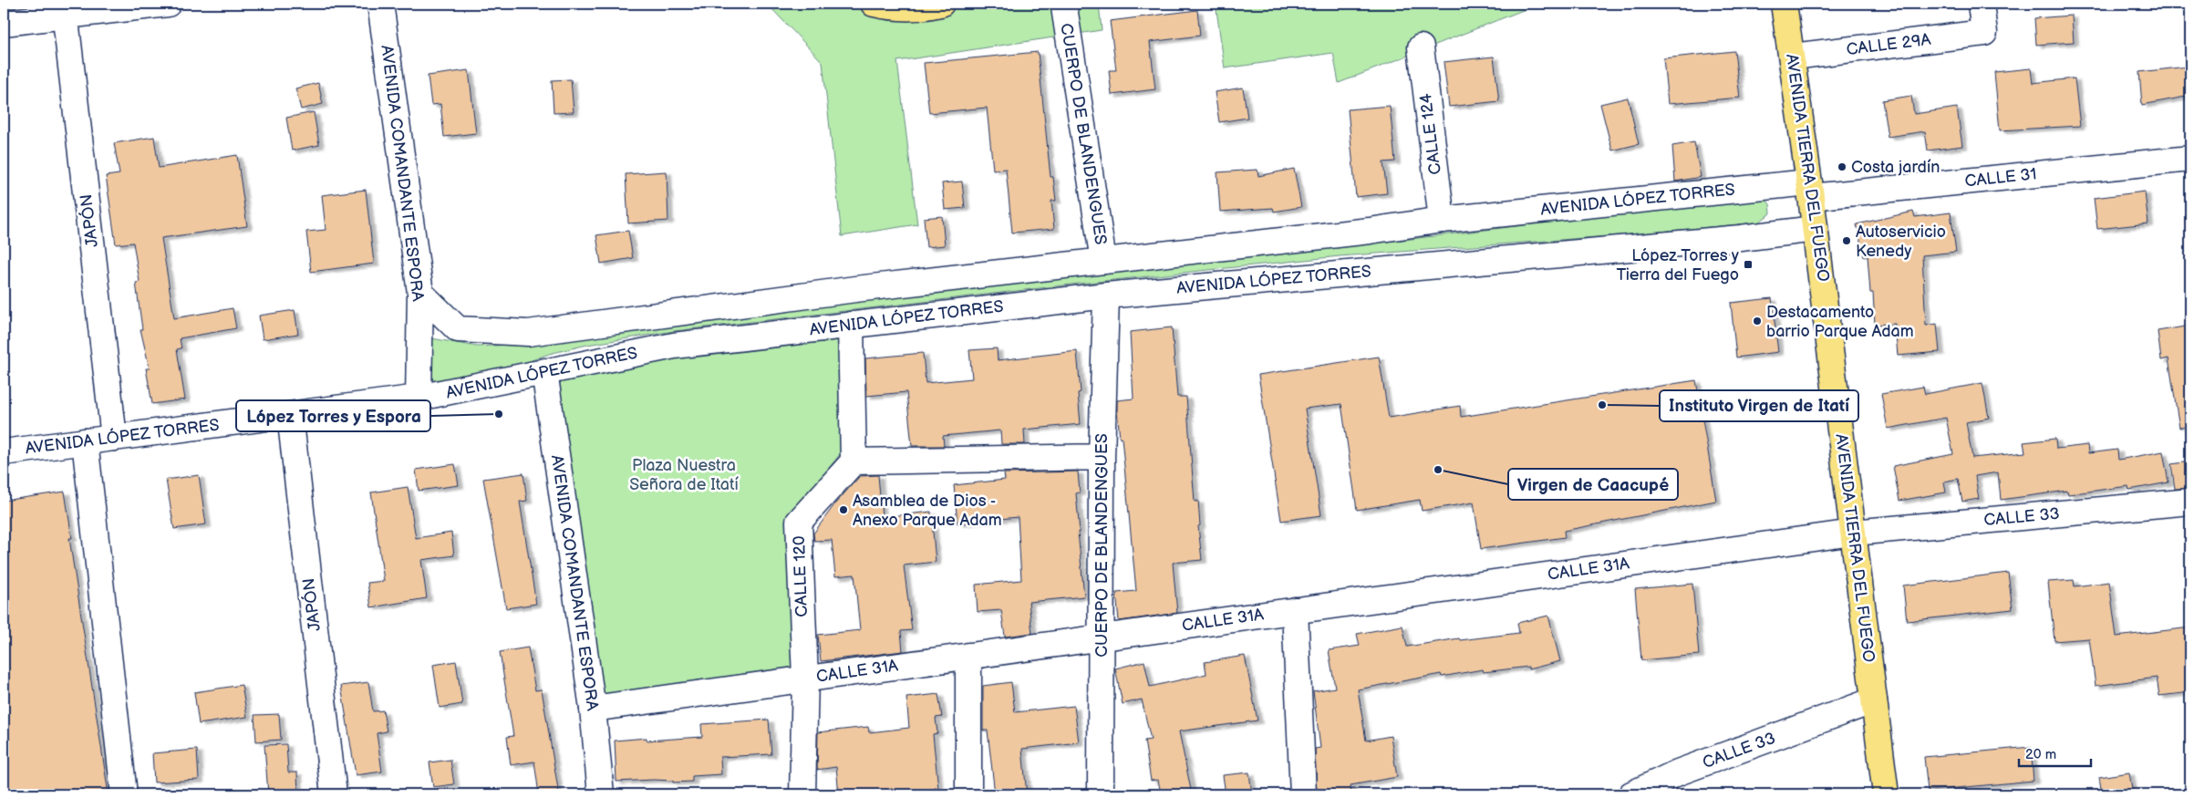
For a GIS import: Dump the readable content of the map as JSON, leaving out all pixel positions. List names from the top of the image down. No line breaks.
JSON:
{"streets":{"highway":["AVENIDA TIERRA DEL FUEGO"],"street":["CALLE 29A","CUERPO DE BLANDENGUES","CALLE 124","AVENIDA COMANDANTE ESPORA","CALLE 31","AVENIDA LÓPEZ TORRES","JAPÓN","CALLE 33","CALLE 31A","CALLE 120"]},"crossings":[["CALLE 29A","AVENIDA TIERRA DEL FUEGO"],["CUERPO DE BLANDENGUES","AVENIDA LÓPEZ TORRES"],["CUERPO DE BLANDENGUES","CALLE 31A"],["CALLE 124","AVENIDA LÓPEZ TORRES"],["AVENIDA TIERRA DEL FUEGO","CALLE 31"],["AVENIDA TIERRA DEL FUEGO","AVENIDA LÓPEZ TORRES"],["AVENIDA TIERRA DEL FUEGO","CALLE 33"],["AVENIDA TIERRA DEL FUEGO","CALLE 31A"],["AVENIDA COMANDANTE ESPORA","AVENIDA LÓPEZ TORRES"],["AVENIDA COMANDANTE ESPORA","CALLE 31A"],["CALLE 31","AVENIDA LÓPEZ TORRES"],["AVENIDA LÓPEZ TORRES","JAPÓN"],["CALLE 33","CALLE 31A"],["CALLE 31A","CALLE 120"]],"parks":["Plaza Nuestra Señora de Itatí"],"places":{"other":["Costa jardín","Autoservicio Kenedy","Destacamento barrio Parque Adam","Instituto Virgen de Itatí","López Torres y Espora","Virgen de Caacupé","Asamblea de Dios - Anexo Parque Adam"],"transit":["López Torres y Tierra del Fuego"]},"scale_bar":"20 m"}
